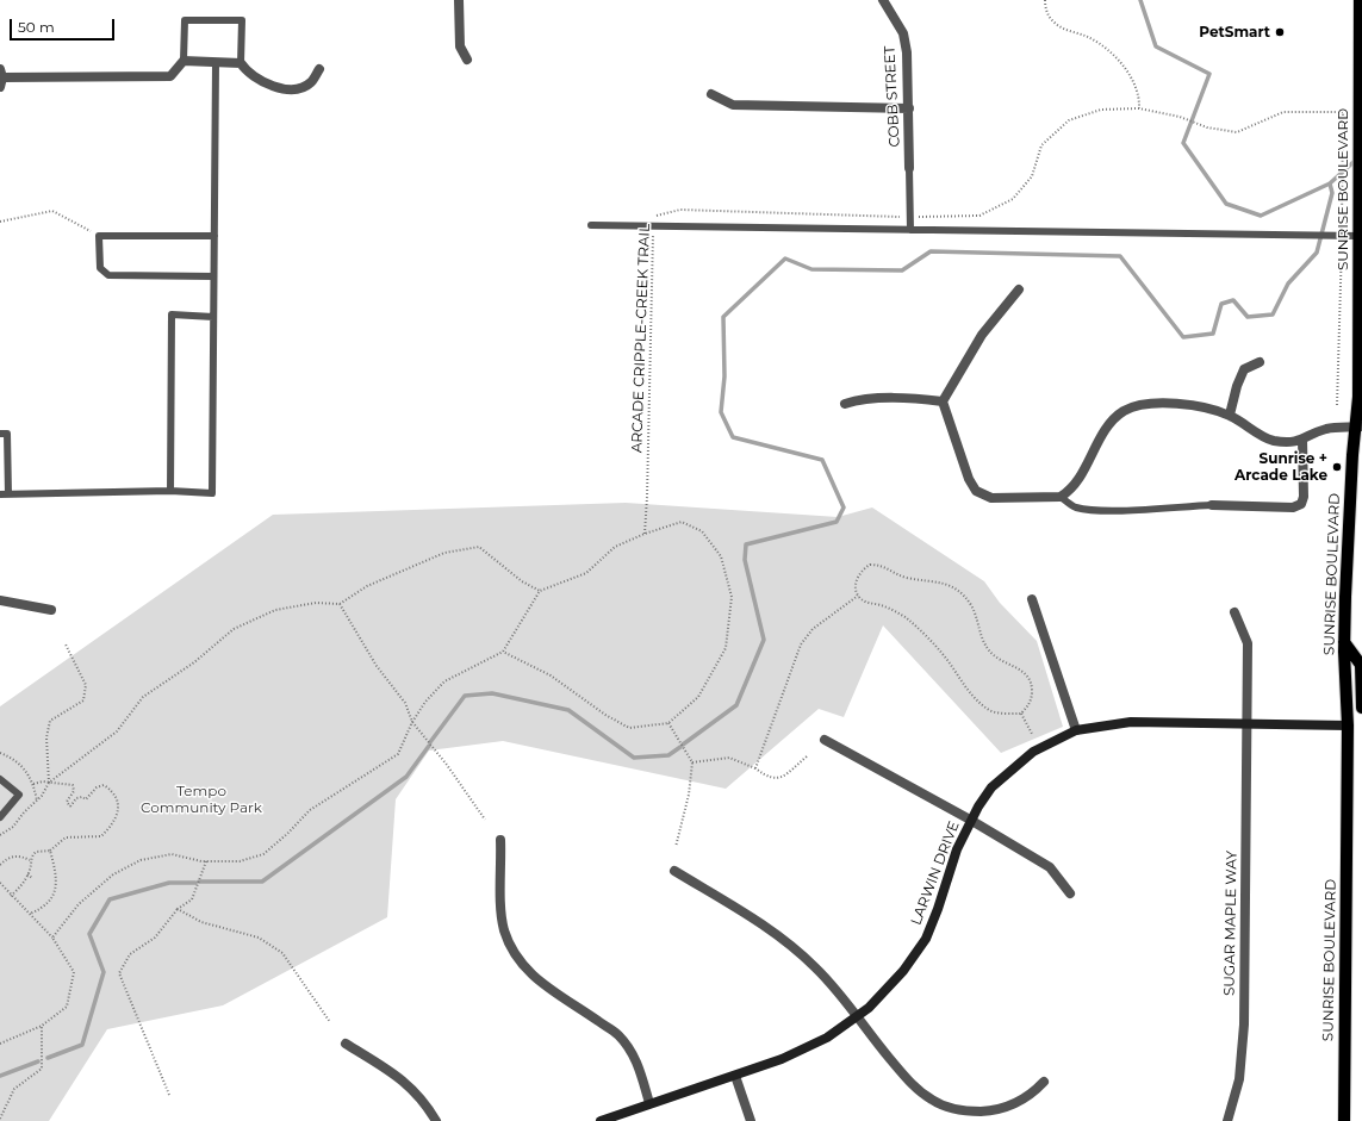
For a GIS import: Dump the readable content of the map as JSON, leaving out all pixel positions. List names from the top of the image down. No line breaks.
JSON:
{"streets":{"main road":["SUNRISE BOULEVARD"],"street":["COBB STREET","LARWIN DRIVE","SUGAR MAPLE WAY"],"path":["ARCADE CRIPPLE-CREEK TRAIL"]},"crossings":[["SUNRISE BOULEVARD","LARWIN DRIVE"],["LARWIN DRIVE","SUGAR MAPLE WAY"]],"parks":["Tempo Community Park"],"places":["PetSmart","Sunrise + Arcade Lake"],"scale_bar":"50 m"}
